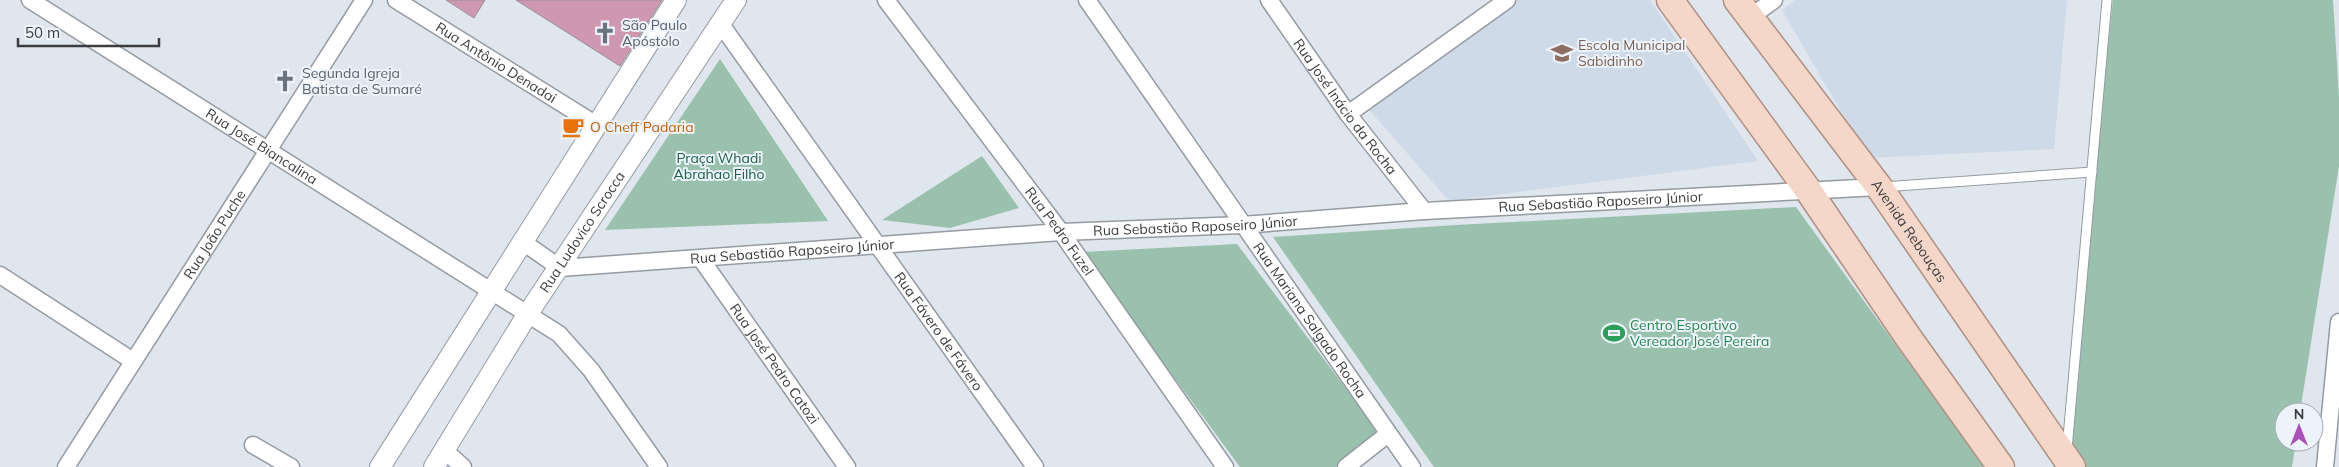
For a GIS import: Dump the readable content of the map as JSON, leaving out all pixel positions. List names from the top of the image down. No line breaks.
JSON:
{"streets":{"main road":["Avenida Rebouças"],"street":["Rua Antônio Denadai","Rua José Inácio da Rocha","Rua José Biancalina","Rua Sebastião Raposeiro Júnior","Rua Pedro Fuzel","Rua Ludovico Scrocca","Rua João Puche","Rua Mariana Salgado Rocha","Rua Fávero de Fávero","Rua José Pedro Catozi"]},"crossings":[["Rua José Inácio da Rocha","Rua Sebastião Raposeiro Júnior"],["Rua José Biancalina","Rua Ludovico Scrocca"],["Rua José Biancalina","Rua João Puche"],["Rua Sebastião Raposeiro Júnior","Rua Pedro Fuzel"],["Rua Sebastião Raposeiro Júnior","Avenida Rebouças"],["Rua Sebastião Raposeiro Júnior","Rua Ludovico Scrocca"],["Rua Sebastião Raposeiro Júnior","Rua Mariana Salgado Rocha"],["Rua Sebastião Raposeiro Júnior","Rua Fávero de Fávero"],["Rua Sebastião Raposeiro Júnior","Rua José Pedro Catozi"],["Rua Ludovico Scrocca","Rua Fávero de Fávero"]],"parks":["Praça Whadi Abrahao Filho"],"places":{"church":["São Paulo Apóstolo","Segunda Igreja Batista de Sumaré"],"school or university":["Escola Municipal Sabidinho"],"cafe":["O Cheff Padaria"],"sports":["Centro Esportivo Vereador José Pereira"]},"scale_bar":"50 m","north":"top"}
